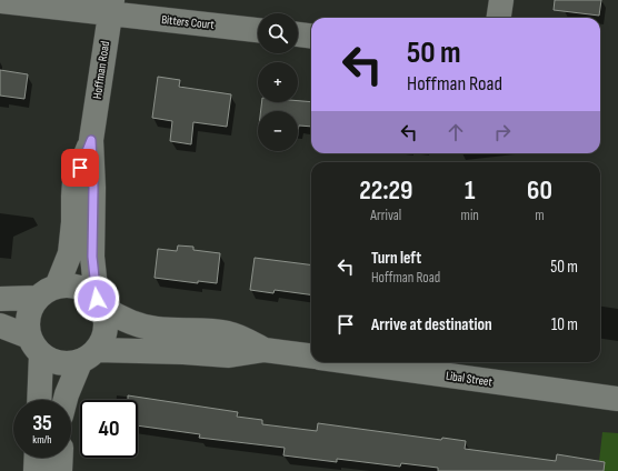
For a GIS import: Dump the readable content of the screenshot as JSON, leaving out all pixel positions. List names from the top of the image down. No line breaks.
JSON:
{"streets":{"street":["Bitters Court","Hoffman Road","Libal Street"]},"crossings":[["Bitters Court","Hoffman Road"]],"page":{"map_buttons":["+","−"],"turn":["50 m","Hoffman Road"],"eta":["22:29","Arrival","1","min","60","m"],"list":[{"name":"Turn left","note":"Hoffman Road","value":"50 m"},{"name":"Arrive at destination","value":"10 m"}],"speed":"35 km/h","limit":"40"}}
